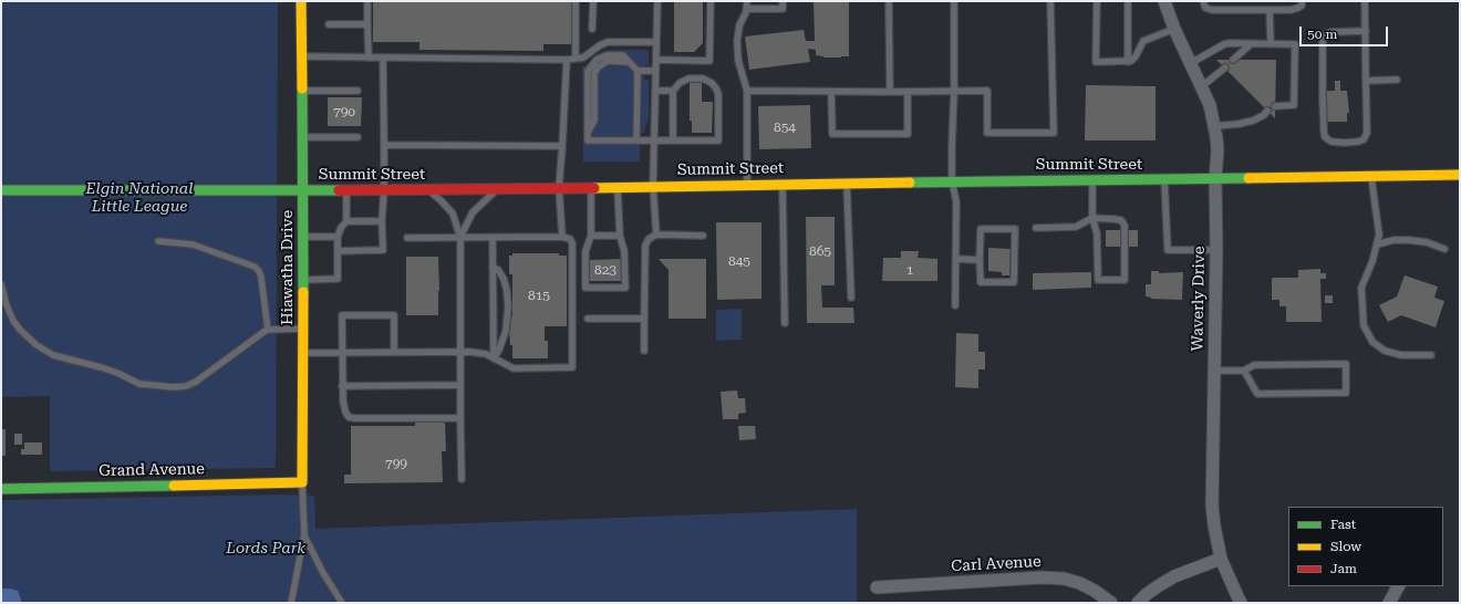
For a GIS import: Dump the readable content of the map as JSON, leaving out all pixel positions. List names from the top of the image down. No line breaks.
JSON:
{"streets":{"main road":["Summit Street","Hiawatha Drive","Grand Avenue"],"street":["Waverly Drive","Carl Avenue"]},"crossings":[["Summit Street","Hiawatha Drive"],["Summit Street","Waverly Drive"],["Hiawatha Drive","Grand Avenue"]],"parks":["Elgin National Little League","Lords Park"],"house_numbers":["790","854","865","845","823","1","815","799"],"legend":["Fast","Slow","Jam"],"scale_bar":"50 m"}
